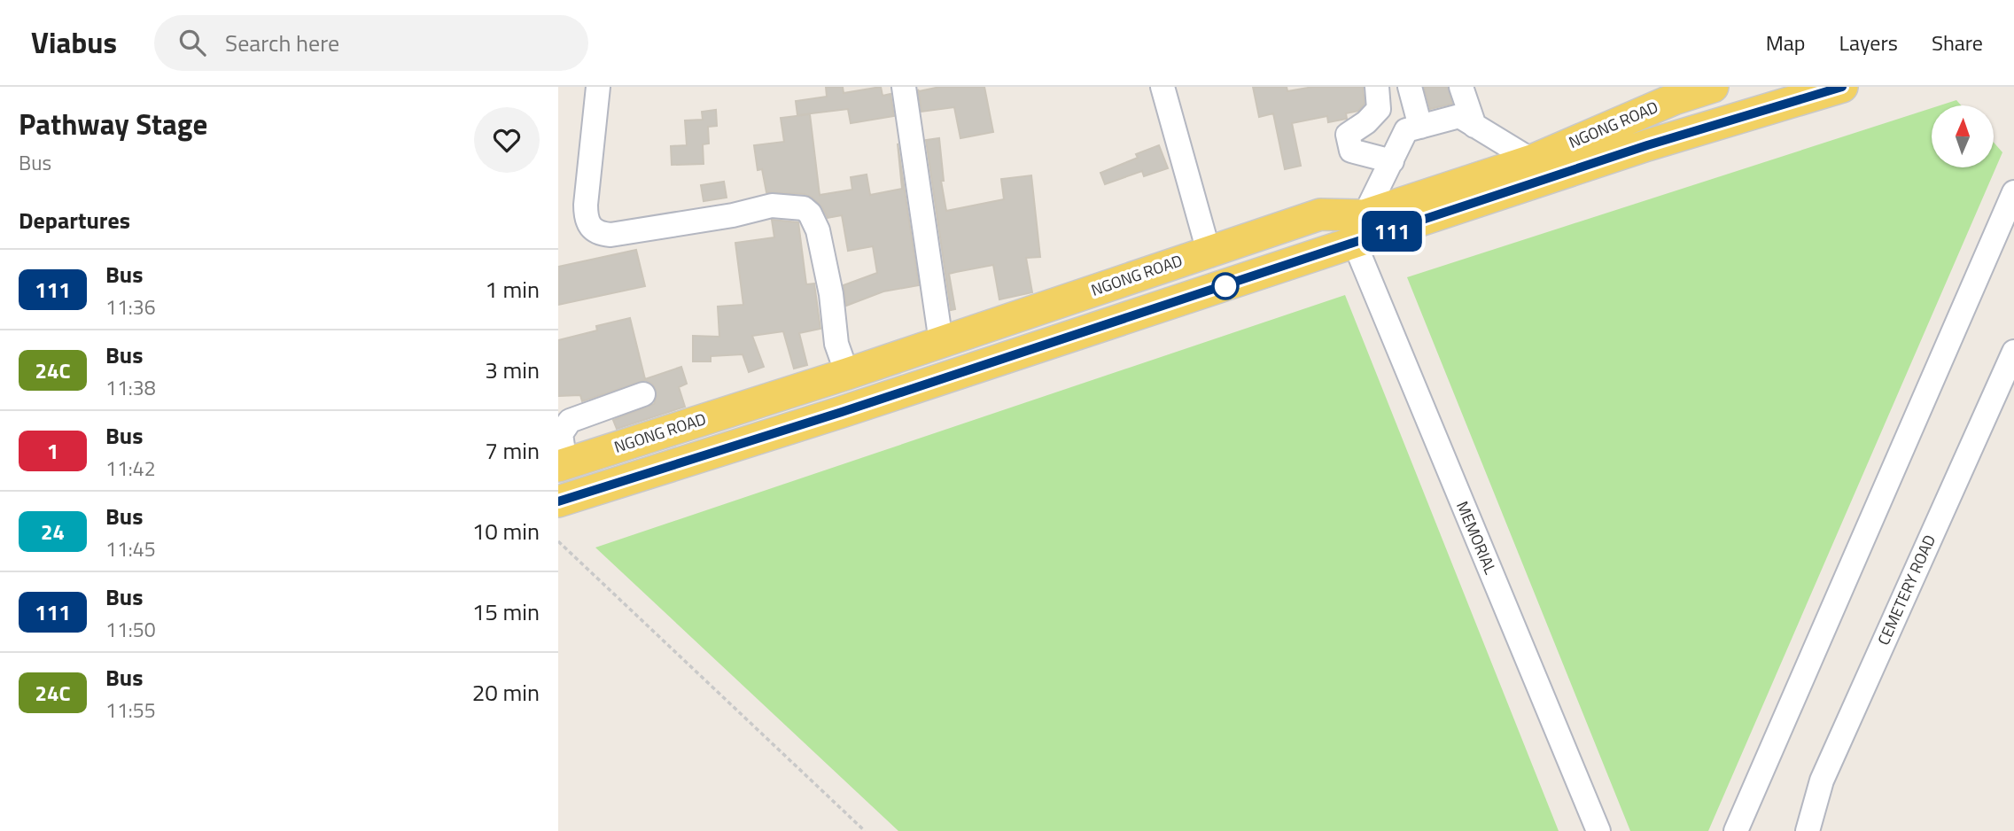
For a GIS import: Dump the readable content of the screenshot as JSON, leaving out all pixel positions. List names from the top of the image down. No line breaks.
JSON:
{"streets":{"main road":["NGONG ROAD"],"street":["MEMORIAL","CEMETERY ROAD"]},"crossings":[["NGONG ROAD","MEMORIAL"]],"lines":["bus line 111"],"north":"top","page":{"header":"Viabus","search":"Search here","nav":["Map","Layers","Share"],"heading":[["Pathway Stage","Bus"],"Departures"],"on_map":"111","list":[{"mark":"111","name":"Bus","note":"11:36","value":"1 min"},{"mark":"24C","name":"Bus","note":"11:38","value":"3 min"},{"mark":"1","name":"Bus","note":"11:42","value":"7 min"},{"mark":"24","name":"Bus","note":"11:45","value":"10 min"},{"mark":"111","name":"Bus","note":"11:50","value":"15 min"},{"mark":"24C","name":"Bus","note":"11:55","value":"20 min"}]}}
